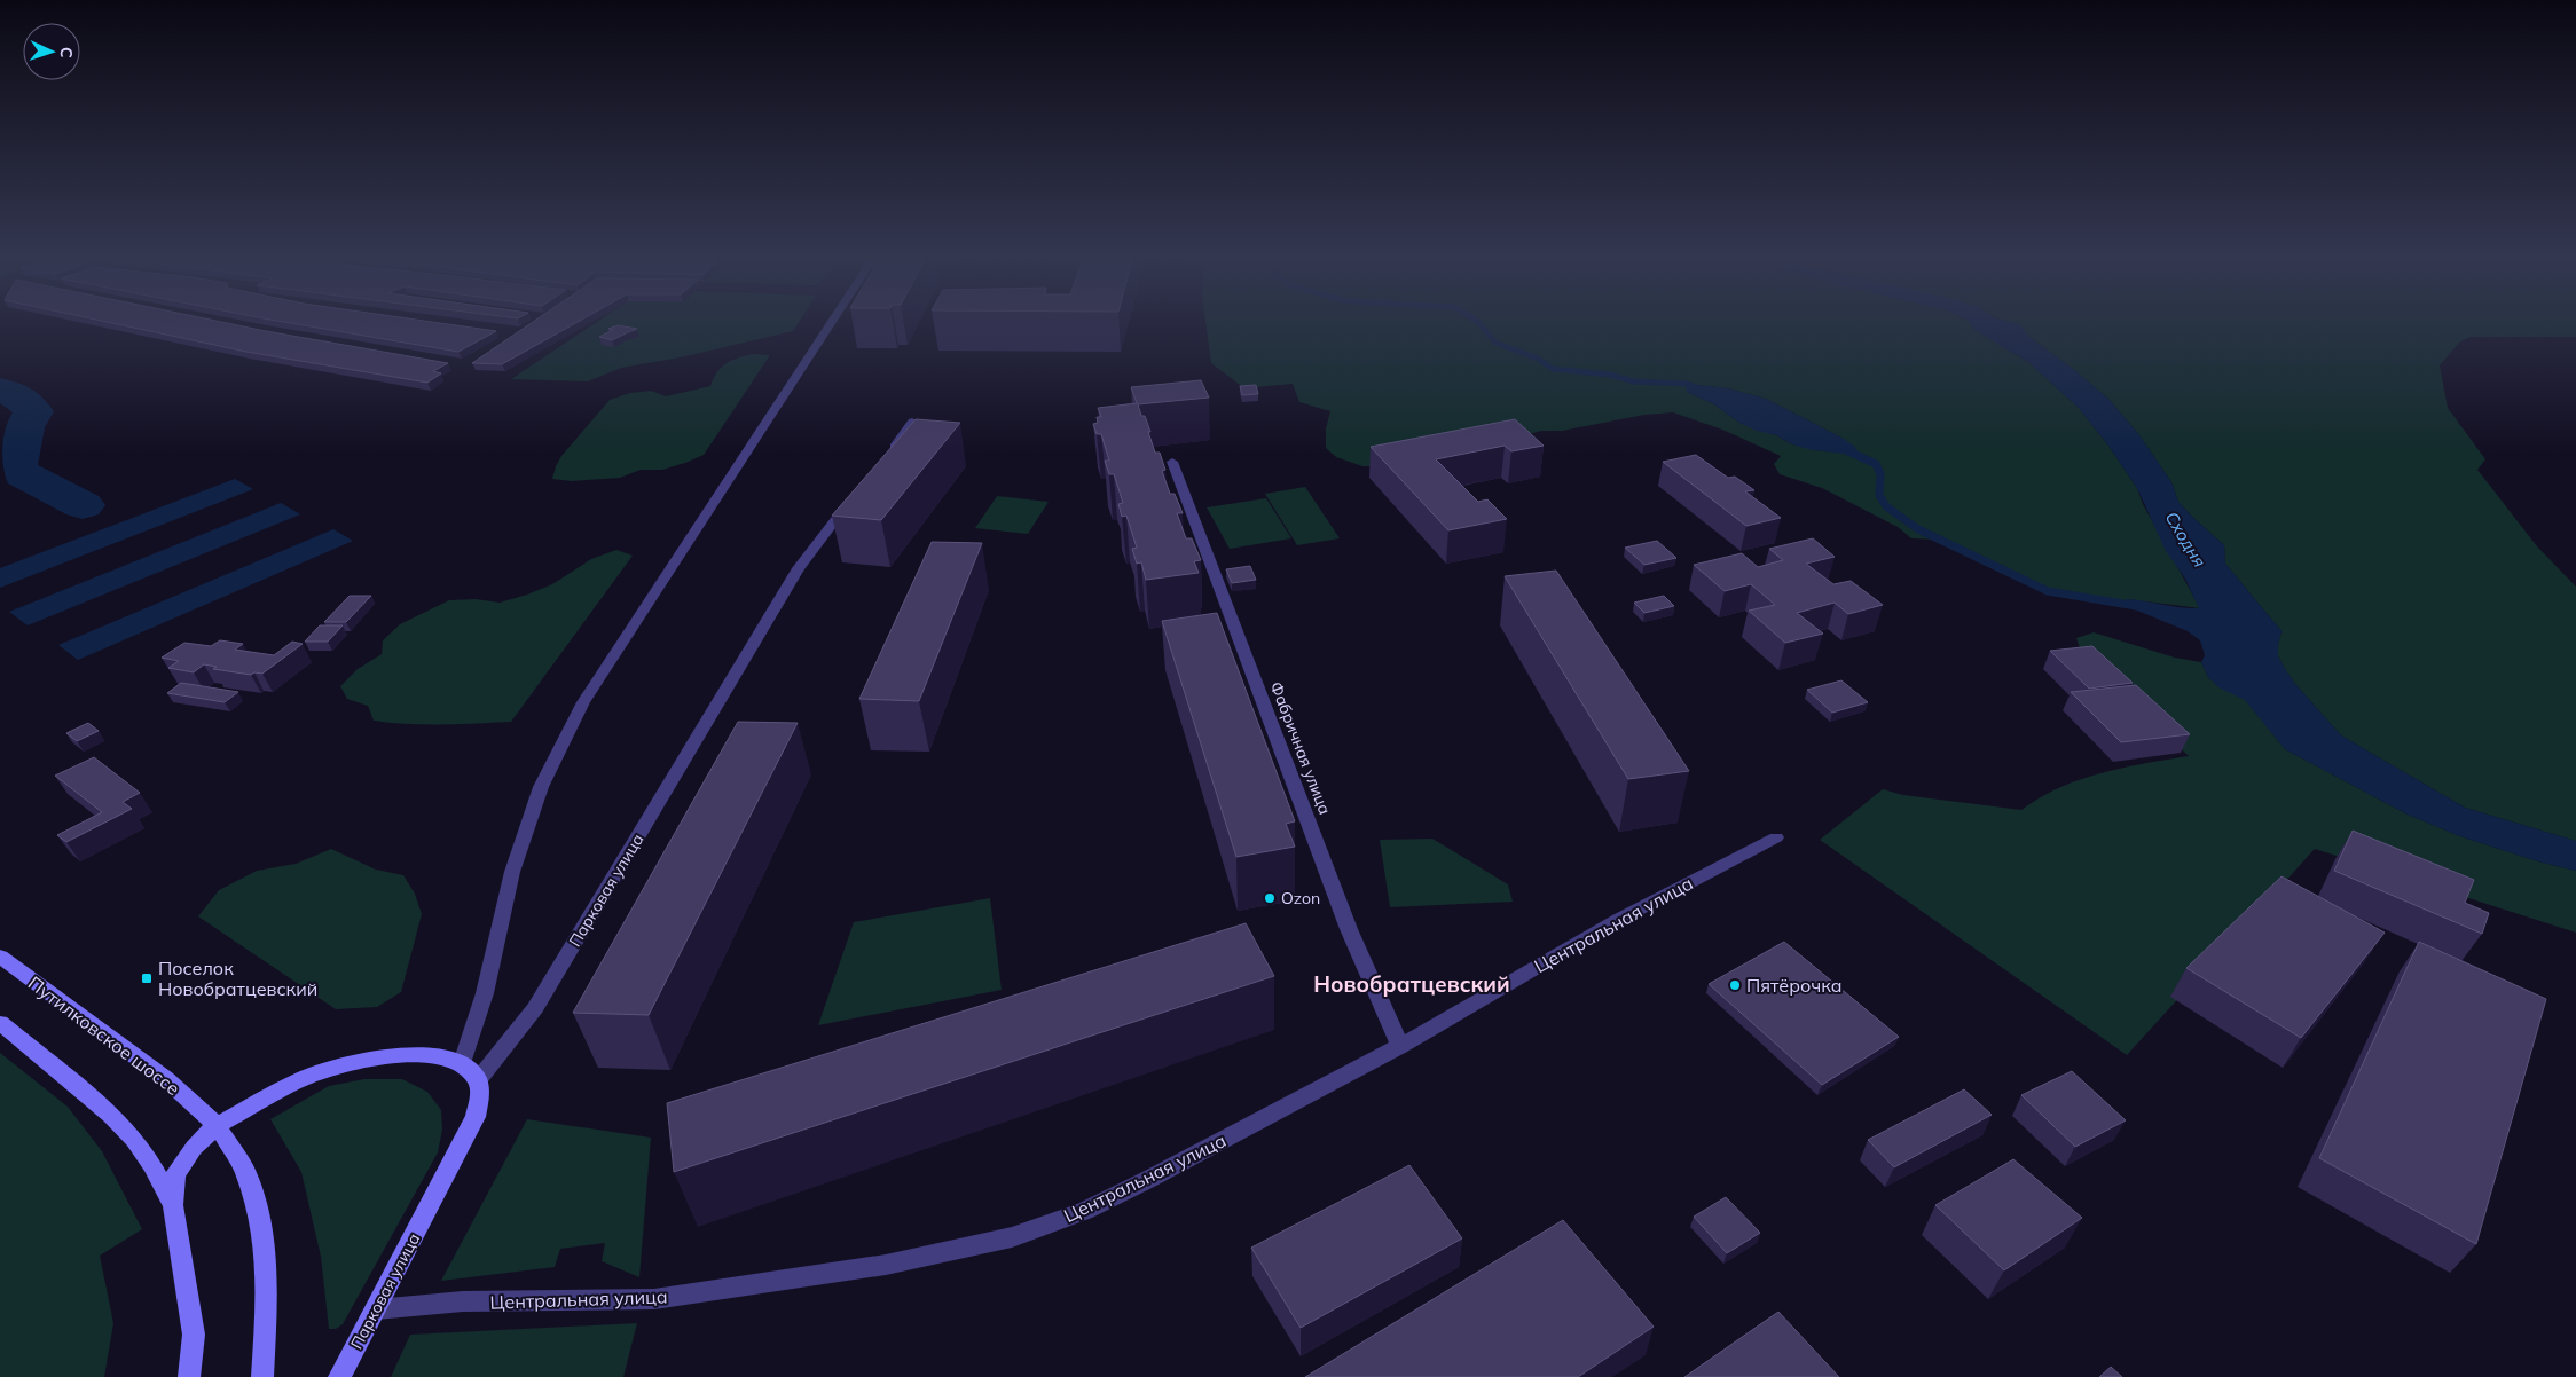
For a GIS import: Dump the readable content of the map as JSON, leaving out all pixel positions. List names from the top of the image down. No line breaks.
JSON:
{"streets":{"main road":["Парковая улица","Путилковское шоссе"],"street":["Фабричная улица","Центральная улица"]},"crossings":[["Фабричная улица","Центральная улица"],["Парковая улица","Центральная улица"]],"districts":["Новобратцевский"],"water":["Сходня"],"places":{"other":["Ozon","Пятёрочка"],"transit":["Поселок Новобратцевский"]},"north":"right"}
